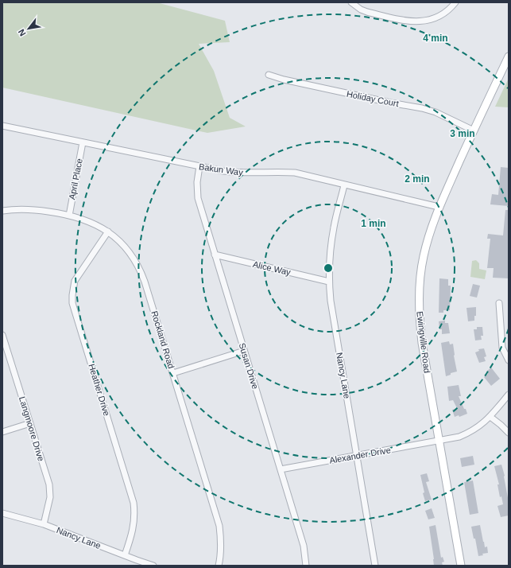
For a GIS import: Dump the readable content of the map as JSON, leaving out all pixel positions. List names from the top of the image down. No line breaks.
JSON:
{"streets":{"main road":["Ewingville Road"],"street":["Holiday Court","Bakun Way","April Place","Alice Way","Rockland Road","Susan Drive","Nancy Lane","Heather Drive","Langmoore Drive","Alexander Drive"]},"crossings":[["Holiday Court","Ewingville Road"],["Bakun Way","April Place"],["Bakun Way","Ewingville Road"],["Bakun Way","Susan Drive"],["Bakun Way","Nancy Lane"],["April Place","Rockland Road"],["Alice Way","Susan Drive"],["Alice Way","Nancy Lane"],["Rockland Road","Heather Drive"],["Ewingville Road","Alexander Drive"],["Susan Drive","Alexander Drive"],["Nancy Lane","Heather Drive"],["Nancy Lane","Langmoore Drive"],["Nancy Lane","Alexander Drive"]],"north":"bottom left","rings":["4 min","3 min","2 min","1 min"]}
